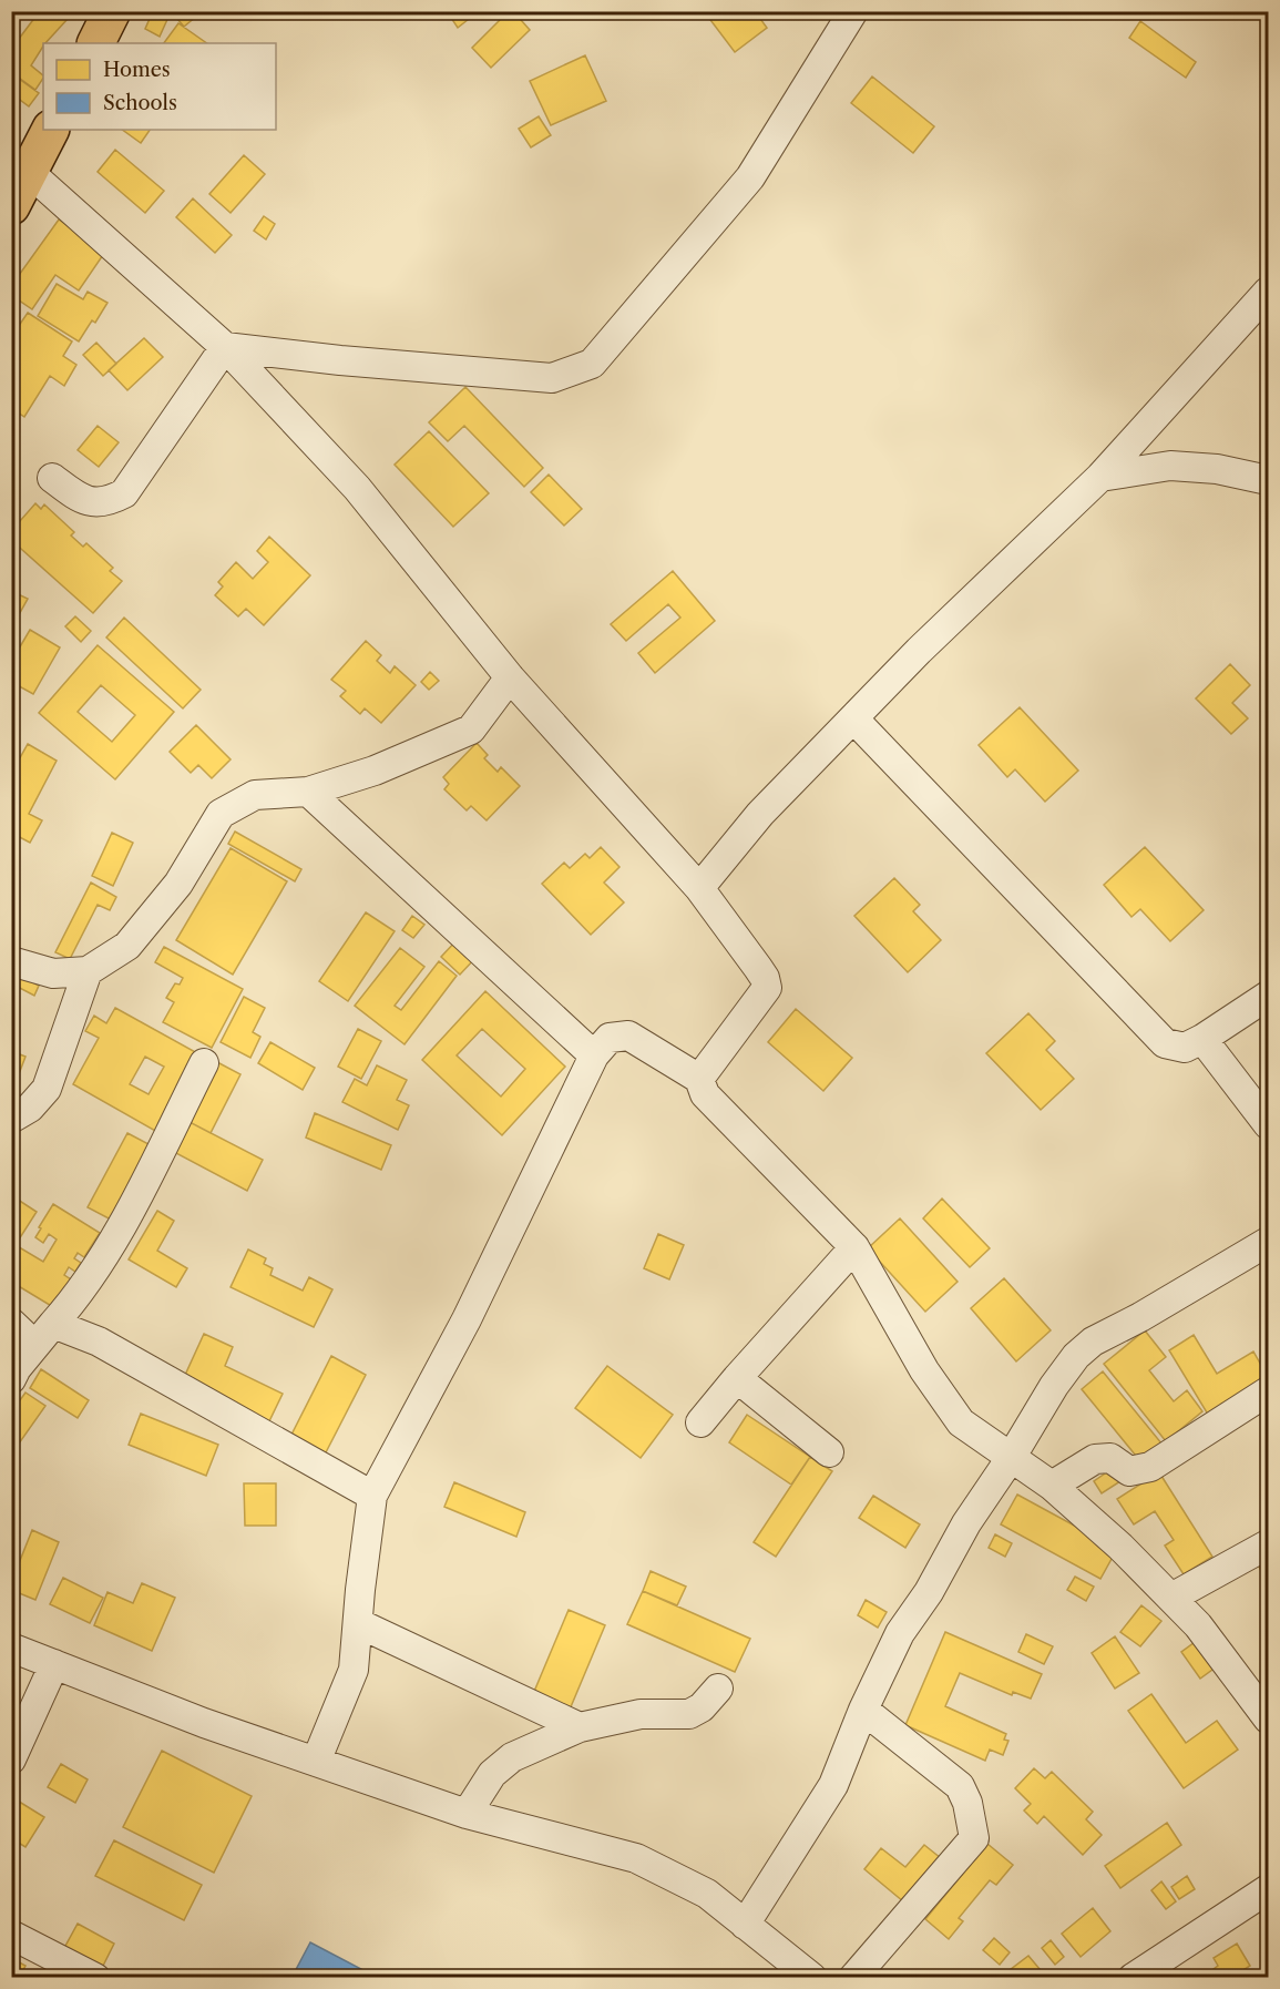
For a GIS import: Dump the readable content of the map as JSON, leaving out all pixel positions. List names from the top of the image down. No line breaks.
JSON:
{"legend":["Homes","Schools"]}
